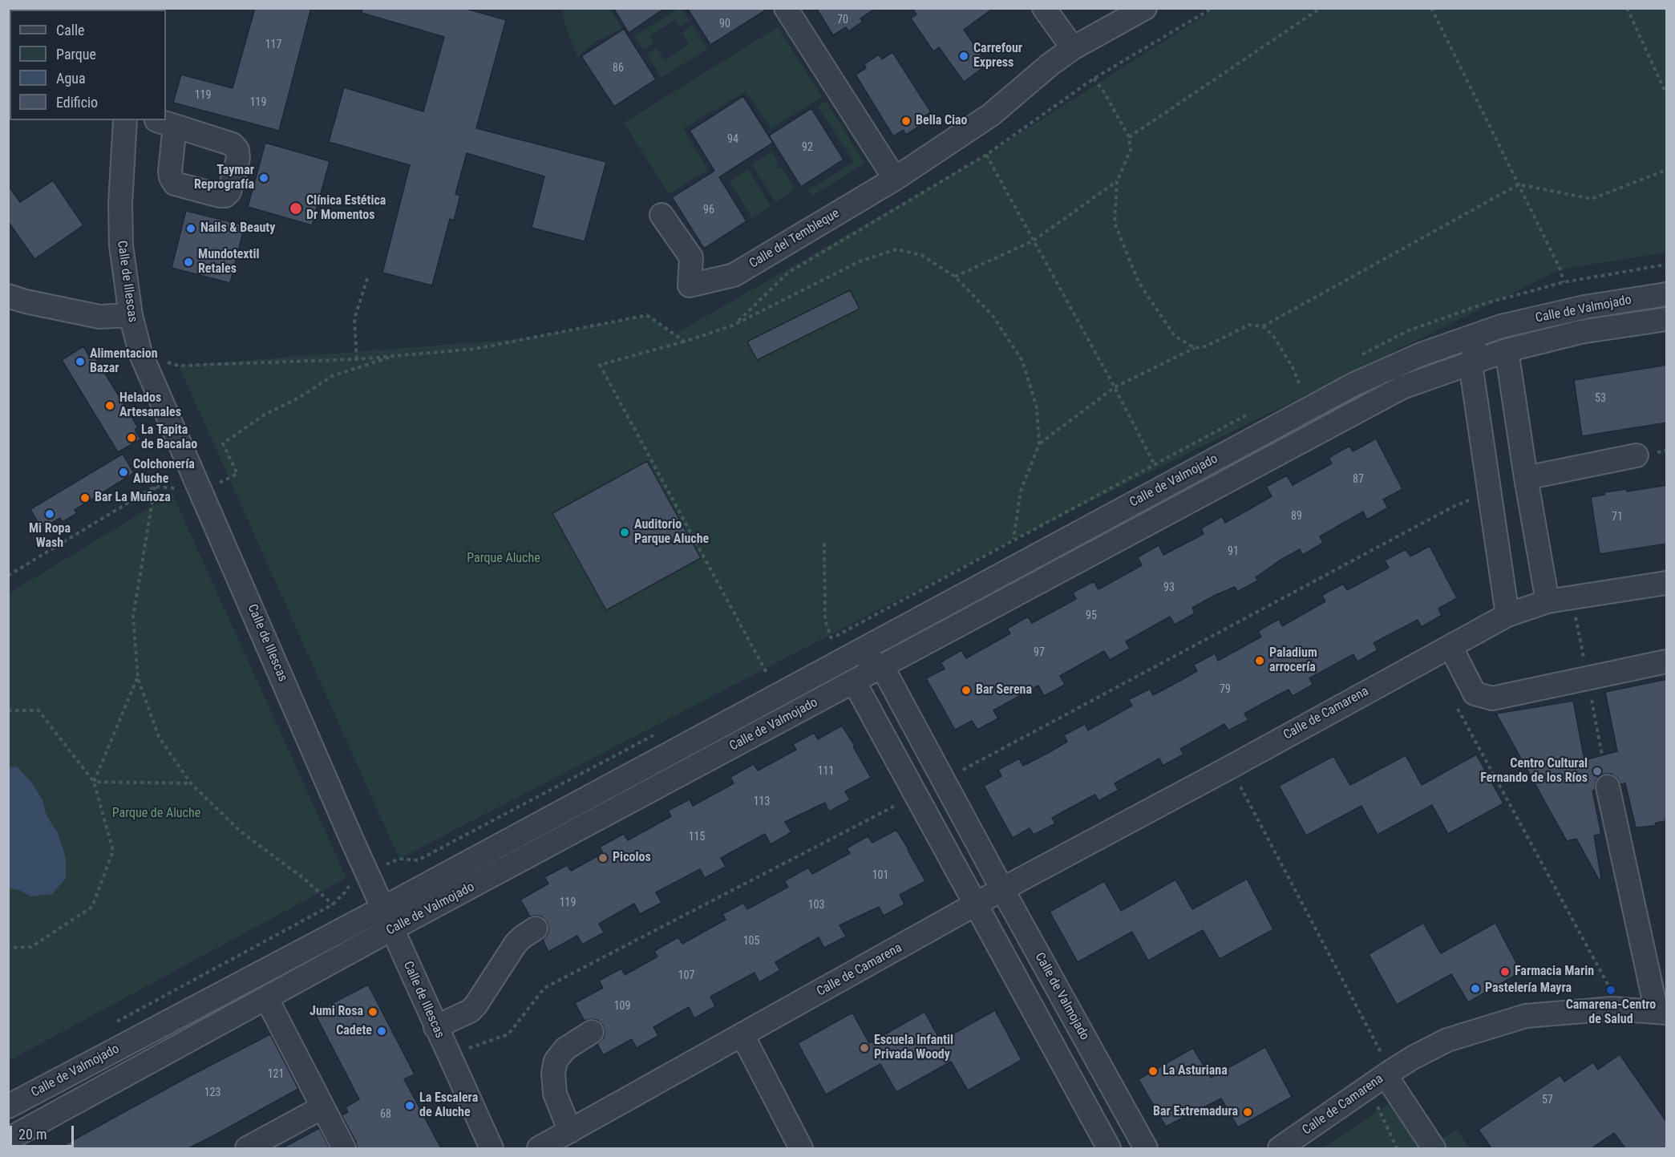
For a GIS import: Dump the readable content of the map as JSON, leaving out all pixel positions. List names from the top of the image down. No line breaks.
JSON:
{"streets":{"street":["Calle del Tembleque","Calle de Illescas","Calle de Valmojado","Calle de Camarena"]},"crossings":[["Calle de Illescas","Calle de Valmojado"],["Calle de Valmojado","Calle de Camarena"]],"parks":["Parque Aluche","Parque de Aluche"],"places":["Carrefour Express","Bella Ciao","Taymar Reprografía","Clínica Estética Dr Momentos","Nails & Beauty","Mundotextil Retales","Alimentacion Bazar","Helados Artesanales","La Tapita de Bacalao","Colchonería Aluche","Bar La Muñoza","Mi Ropa Wash","Auditorio Parque Aluche","Paladium arrocería","Bar Serena","Centro Cultural Fernando de los Ríos","Picolos","Farmacia Marin","Pastelería Mayra","Camarena-Centro de Salud","Jumi Rosa","Cadete","Escuela Infantil Privada Woody","La Asturiana","La Escalera de Aluche","Bar Extremadura"],"house_numbers":["70","90","117","86","119","119","94","92","96","53","87","89","71","91","93","95","97","79","111","113","115","101","119","103","105","107","109","121","123","57","68"],"legend":["Calle","Parque","Agua","Edificio"],"scale_bar":"20 m"}
